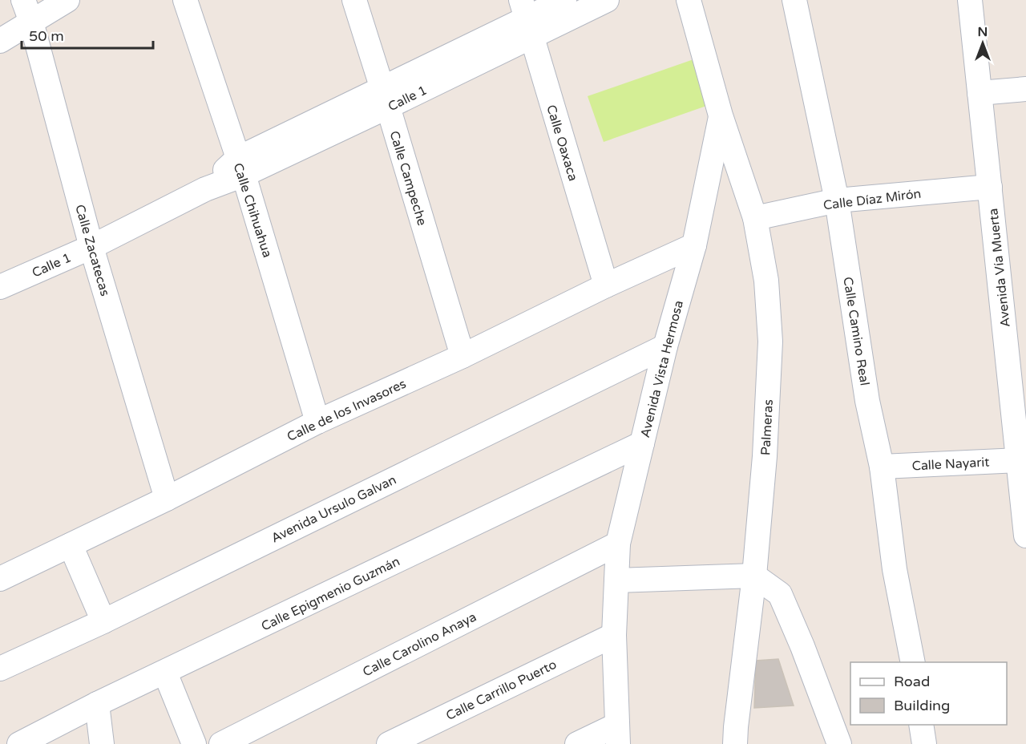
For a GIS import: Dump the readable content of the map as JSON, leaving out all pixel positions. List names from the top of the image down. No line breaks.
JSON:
{"streets":{"street":["Calle 1","Calle Oaxaca","Calle Campeche","Calle Díaz Mirón","Calle Chihuahua","Calle Zacatecas","Avenida Vía Muerta","Calle Camino Real","Avenida Vista Hermosa","Calle de los Invasores","Palmeras","Calle Nayarit","Avenida Ursulo Galvan","Calle Epigmenio Guzmán","Calle Carolino Anaya","Calle Carrillo Puerto"]},"crossings":[["Calle 1","Calle Oaxaca"],["Calle 1","Calle Campeche"],["Calle 1","Calle Chihuahua"],["Calle 1","Calle Zacatecas"],["Calle Oaxaca","Calle de los Invasores"],["Calle Campeche","Calle de los Invasores"],["Calle Díaz Mirón","Avenida Vía Muerta"],["Calle Díaz Mirón","Calle Camino Real"],["Calle Díaz Mirón","Palmeras"],["Calle Chihuahua","Calle de los Invasores"],["Calle Zacatecas","Calle de los Invasores"],["Avenida Vía Muerta","Calle Nayarit"],["Calle Camino Real","Calle Nayarit"],["Avenida Vista Hermosa","Calle de los Invasores"],["Avenida Vista Hermosa","Palmeras"],["Avenida Vista Hermosa","Avenida Ursulo Galvan"],["Avenida Vista Hermosa","Calle Epigmenio Guzmán"],["Avenida Vista Hermosa","Calle Carolino Anaya"],["Avenida Vista Hermosa","Calle Carrillo Puerto"]],"legend":["Road","Building"],"scale_bar":"50 m","north":"top"}
